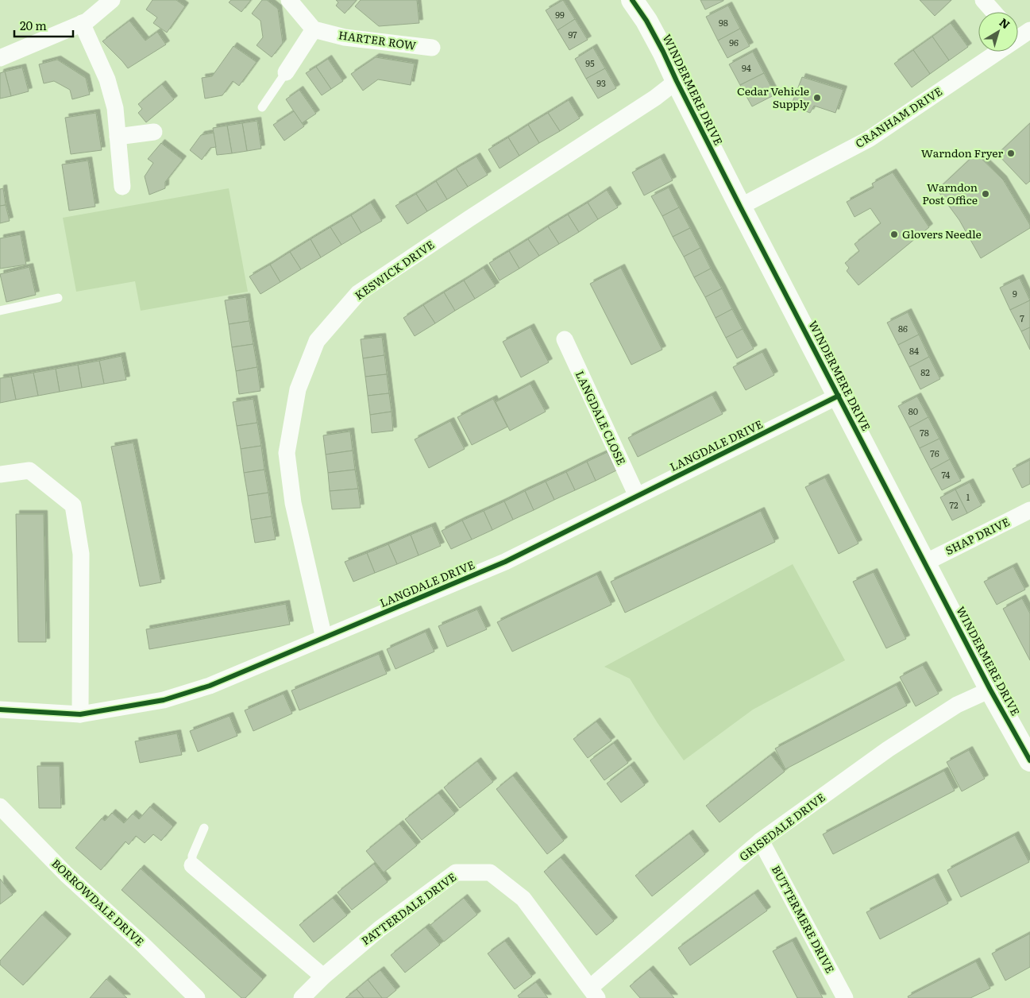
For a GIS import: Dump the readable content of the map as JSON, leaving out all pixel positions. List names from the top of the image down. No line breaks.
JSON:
{"streets":{"street":["HARTER ROW","WINDERMERE DRIVE","CRANHAM DRIVE","KESWICK DRIVE","LANGDALE CLOSE","LANGDALE DRIVE","SHAP DRIVE","GRISEDALE DRIVE","BORROWDALE DRIVE","PATTERDALE DRIVE","BUTTERMERE DRIVE"]},"crossings":[["WINDERMERE DRIVE","CRANHAM DRIVE"],["WINDERMERE DRIVE","KESWICK DRIVE"],["WINDERMERE DRIVE","LANGDALE DRIVE"],["WINDERMERE DRIVE","SHAP DRIVE"],["WINDERMERE DRIVE","GRISEDALE DRIVE"],["KESWICK DRIVE","LANGDALE DRIVE"],["LANGDALE CLOSE","LANGDALE DRIVE"],["GRISEDALE DRIVE","PATTERDALE DRIVE"],["GRISEDALE DRIVE","BUTTERMERE DRIVE"]],"places":["Cedar Vehicle Supply","Warndon Fryer","Warndon Post Office","Glovers Needle"],"house_numbers":["99","98","97","96","95","94","93","9","7","86","84","82","80","78","76","74","1","72"],"scale_bar":"20 m","north":"top right"}
